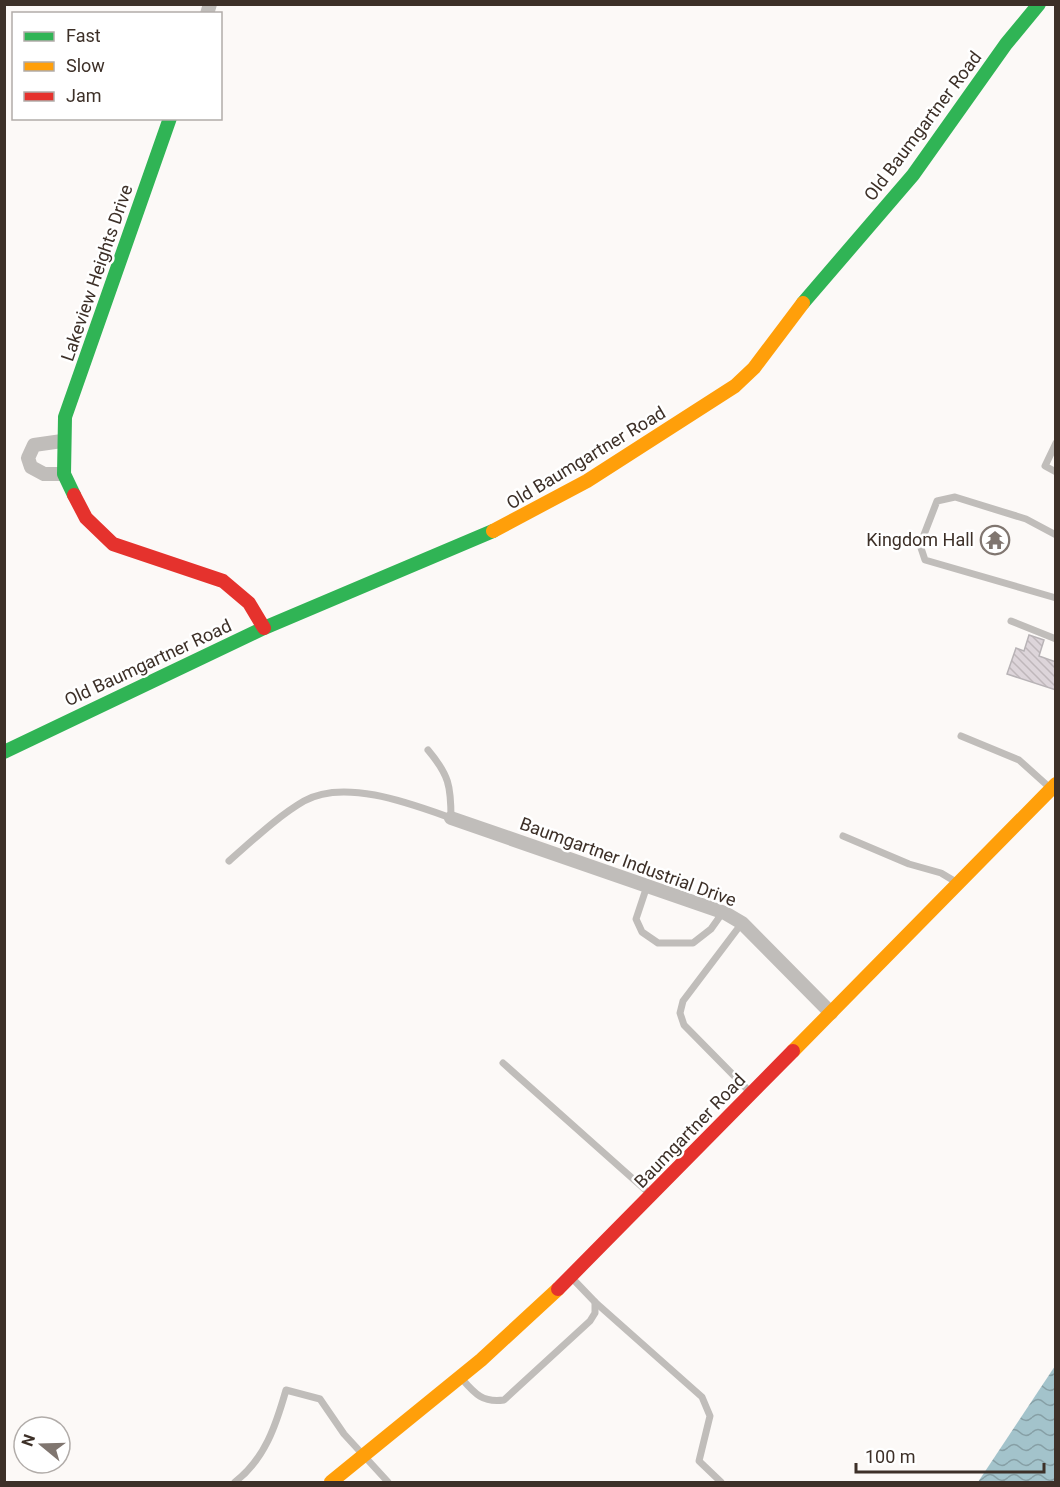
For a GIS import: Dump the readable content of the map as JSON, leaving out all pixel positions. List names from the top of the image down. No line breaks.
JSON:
{"streets":{"street":["Old Baumgartner Road","Lakeview Heights Drive","Baumgartner Industrial Drive","Baumgartner Road"]},"crossings":[["Old Baumgartner Road","Lakeview Heights Drive"],["Baumgartner Industrial Drive","Baumgartner Road"]],"places":{"temple":["Kingdom Hall"]},"legend":["Fast","Slow","Jam"],"scale_bar":"100 m","north":"left"}
